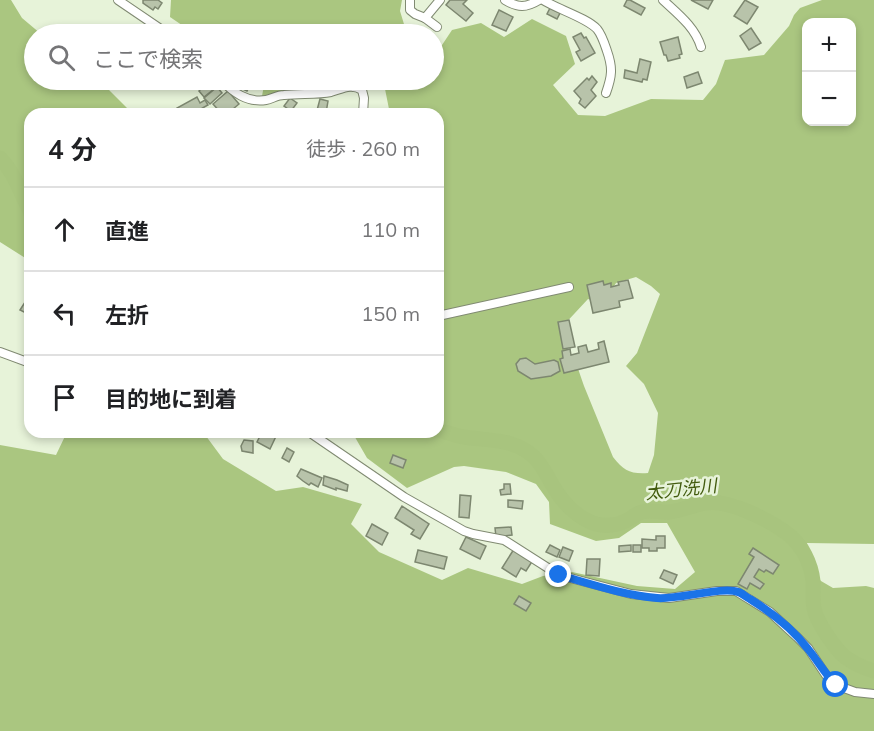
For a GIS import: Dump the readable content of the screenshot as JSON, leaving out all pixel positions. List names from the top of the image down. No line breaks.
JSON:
{"water":["太刀洗川"],"page":{"map_buttons":["+","−"],"search":"ここで検索","heading":["4 分","徒歩 · 260 m"],"list":[["直進","110 m"],["左折","150 m"],"目的地に到着"]}}
